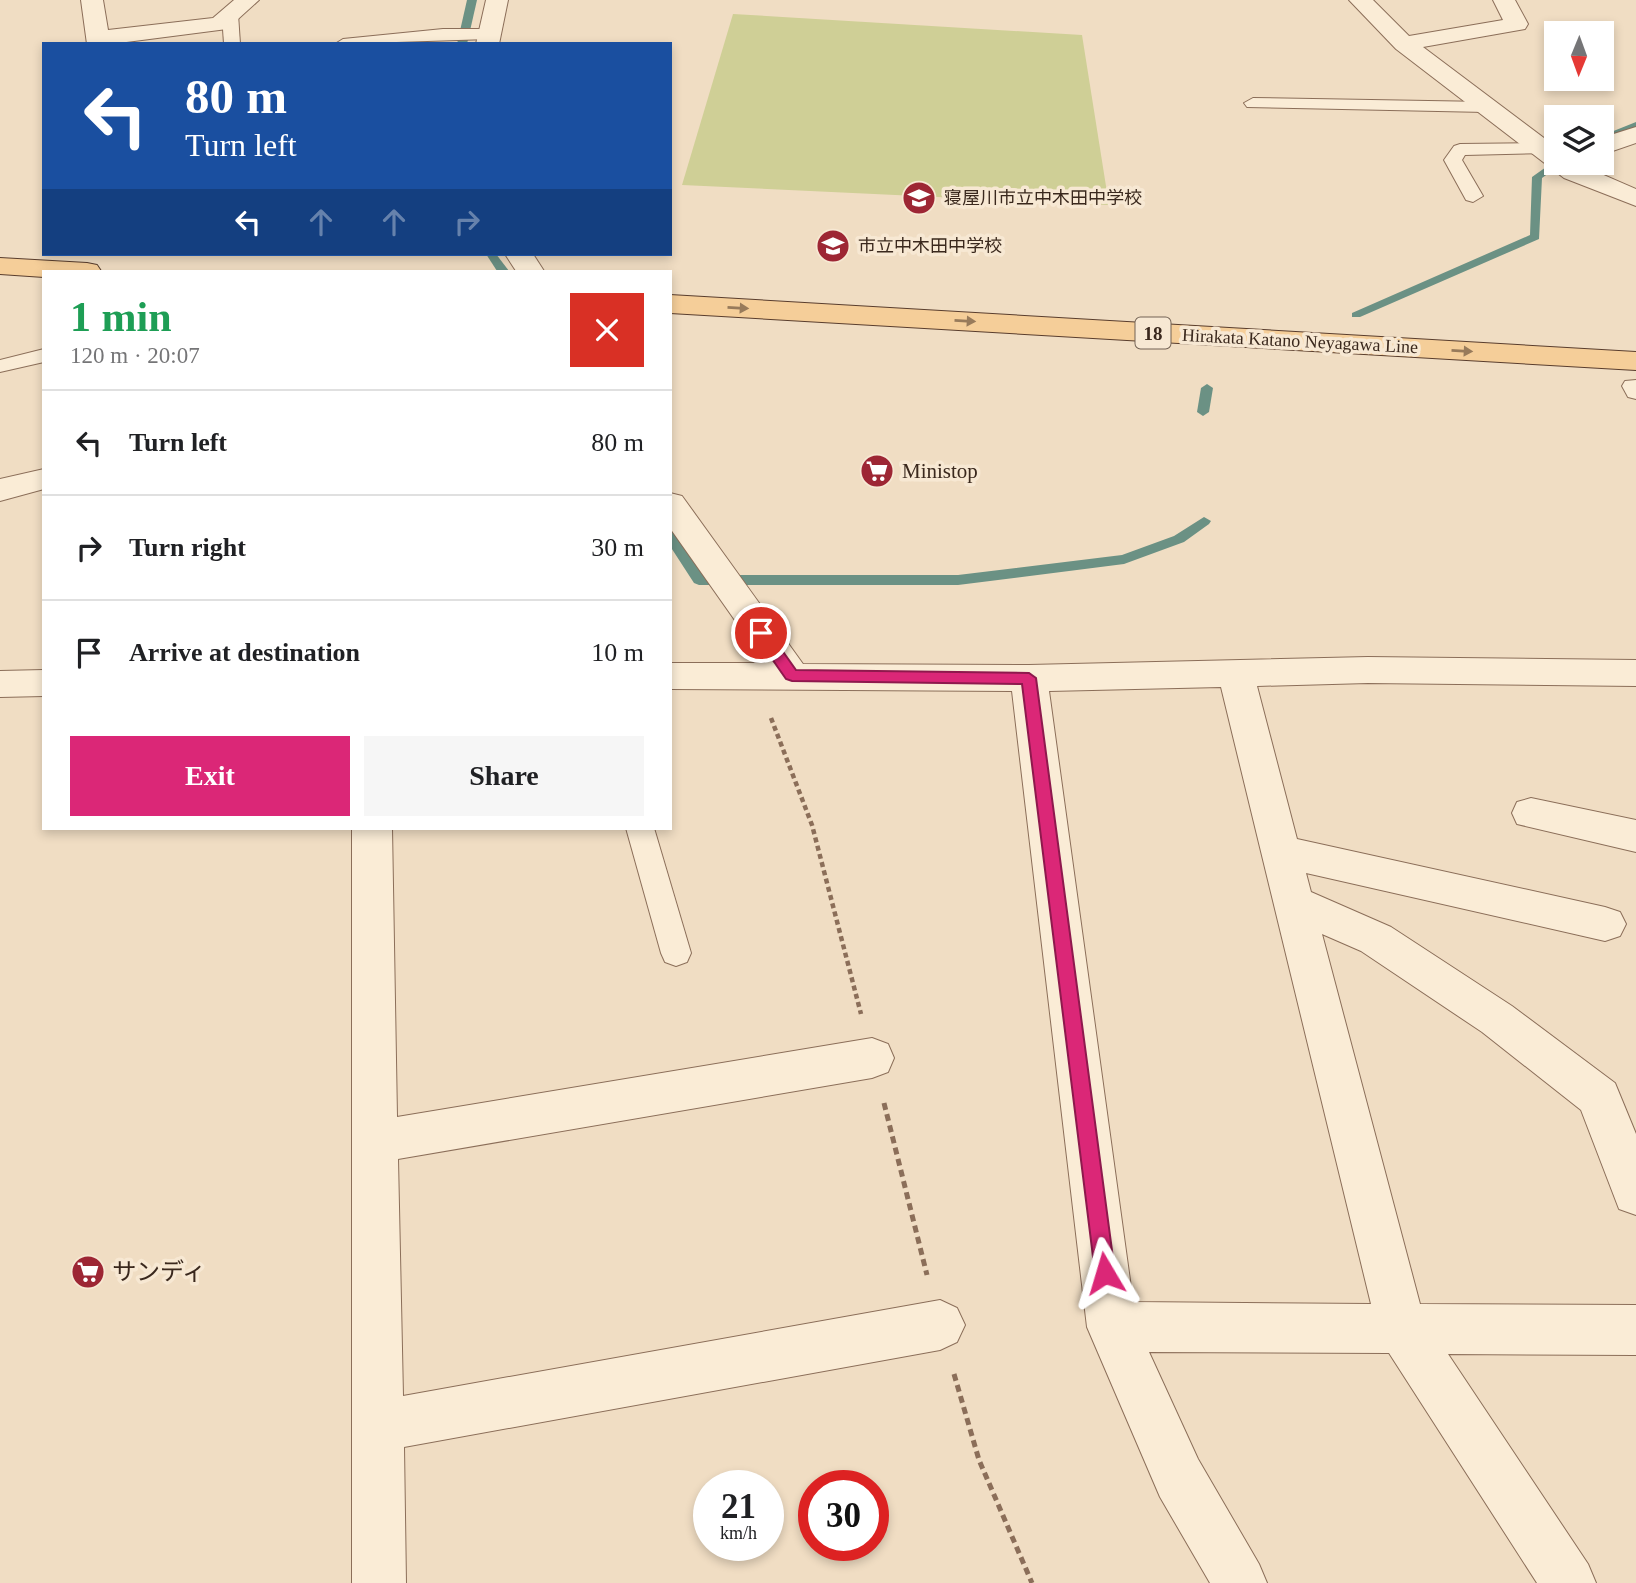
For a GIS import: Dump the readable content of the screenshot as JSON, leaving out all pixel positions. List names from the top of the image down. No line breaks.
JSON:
{"streets":{"main road":["18","Hirakata Katano Neyagawa Line"]},"places":{"school or university":["寝屋川市立中木田中学校","市立中木田中学校"],"supermarket":["Ministop","サンディ"]},"north":"bottom","page":{"turn":["80 m","Turn left"],"heading":["1 min","120 m · 20:07"],"list":[{"name":"Turn left","value":"80 m"},{"name":"Turn right","value":"30 m"},{"name":"Arrive at destination","value":"10 m"}],"buttons":["Exit","Share"],"speed":"21 km/h","limit":"30"}}
